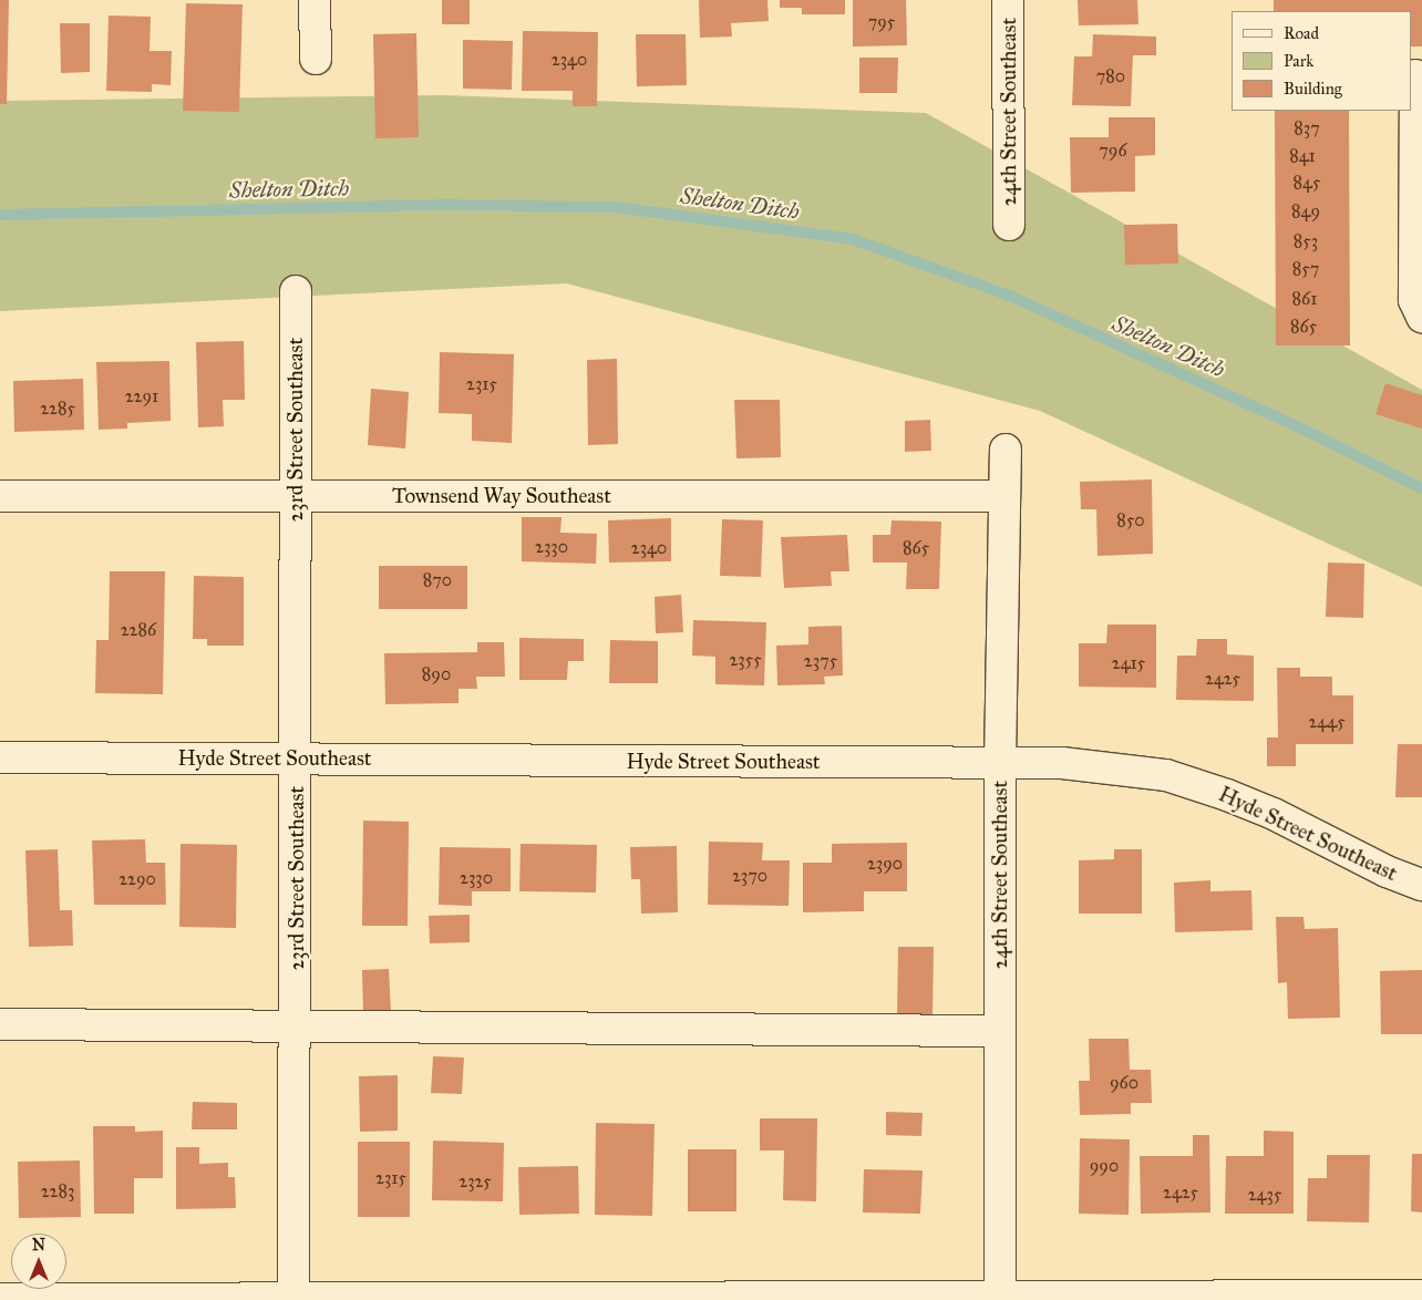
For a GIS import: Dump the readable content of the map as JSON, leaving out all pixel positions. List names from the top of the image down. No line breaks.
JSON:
{"streets":{"street":["24th Street Southeast","23rd Street Southeast","Townsend Way Southeast","Hyde Street Southeast"]},"crossings":[["24th Street Southeast","Townsend Way Southeast"],["24th Street Southeast","Hyde Street Southeast"],["23rd Street Southeast","Townsend Way Southeast"],["23rd Street Southeast","Hyde Street Southeast"]],"water":["Shelton Ditch"],"house_numbers":["795","2340","780","837","796","841","845","849","853","857","861","865","2315","2291","2285","850","2330","2340","865","870","2286","2355","2375","2415","890","2425","2445","2390","2370","2330","2290","960","990","2315","2325","2283","2425","2435"],"legend":["Road","Park","Building"],"north":"top"}
